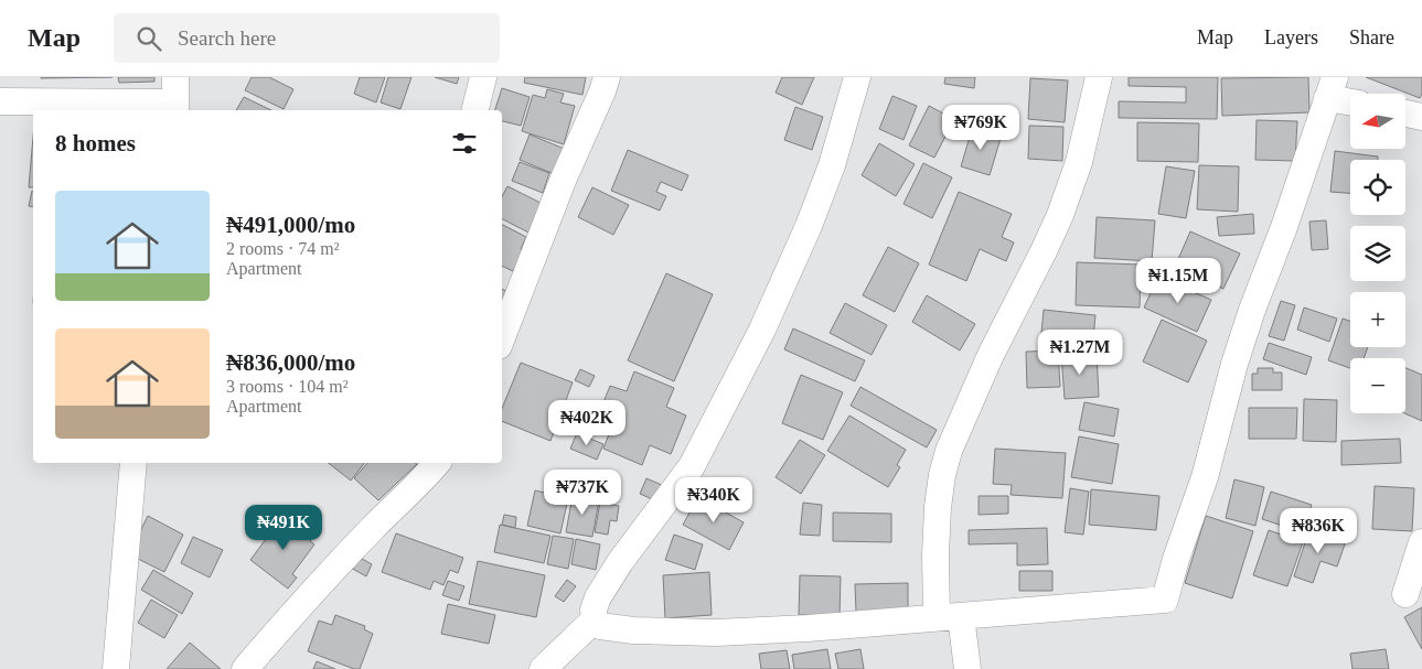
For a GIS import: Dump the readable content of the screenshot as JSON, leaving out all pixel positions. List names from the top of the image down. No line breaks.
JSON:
{"north":"left","page":{"header":"Map","search":"Search here","nav":["Map","Layers","Share"],"map_buttons":["+","−"],"price":["₦769K","₦1.15M","₦1.27M","₦402K","₦737K","₦340K","₦491K","₦836K"],"heading":"8 homes","list":[{"name":"₦491,000/mo","note":"2 rooms · 74 m² · Apartment"},{"name":"₦836,000/mo","note":"3 rooms · 104 m² · Apartment"}]}}
